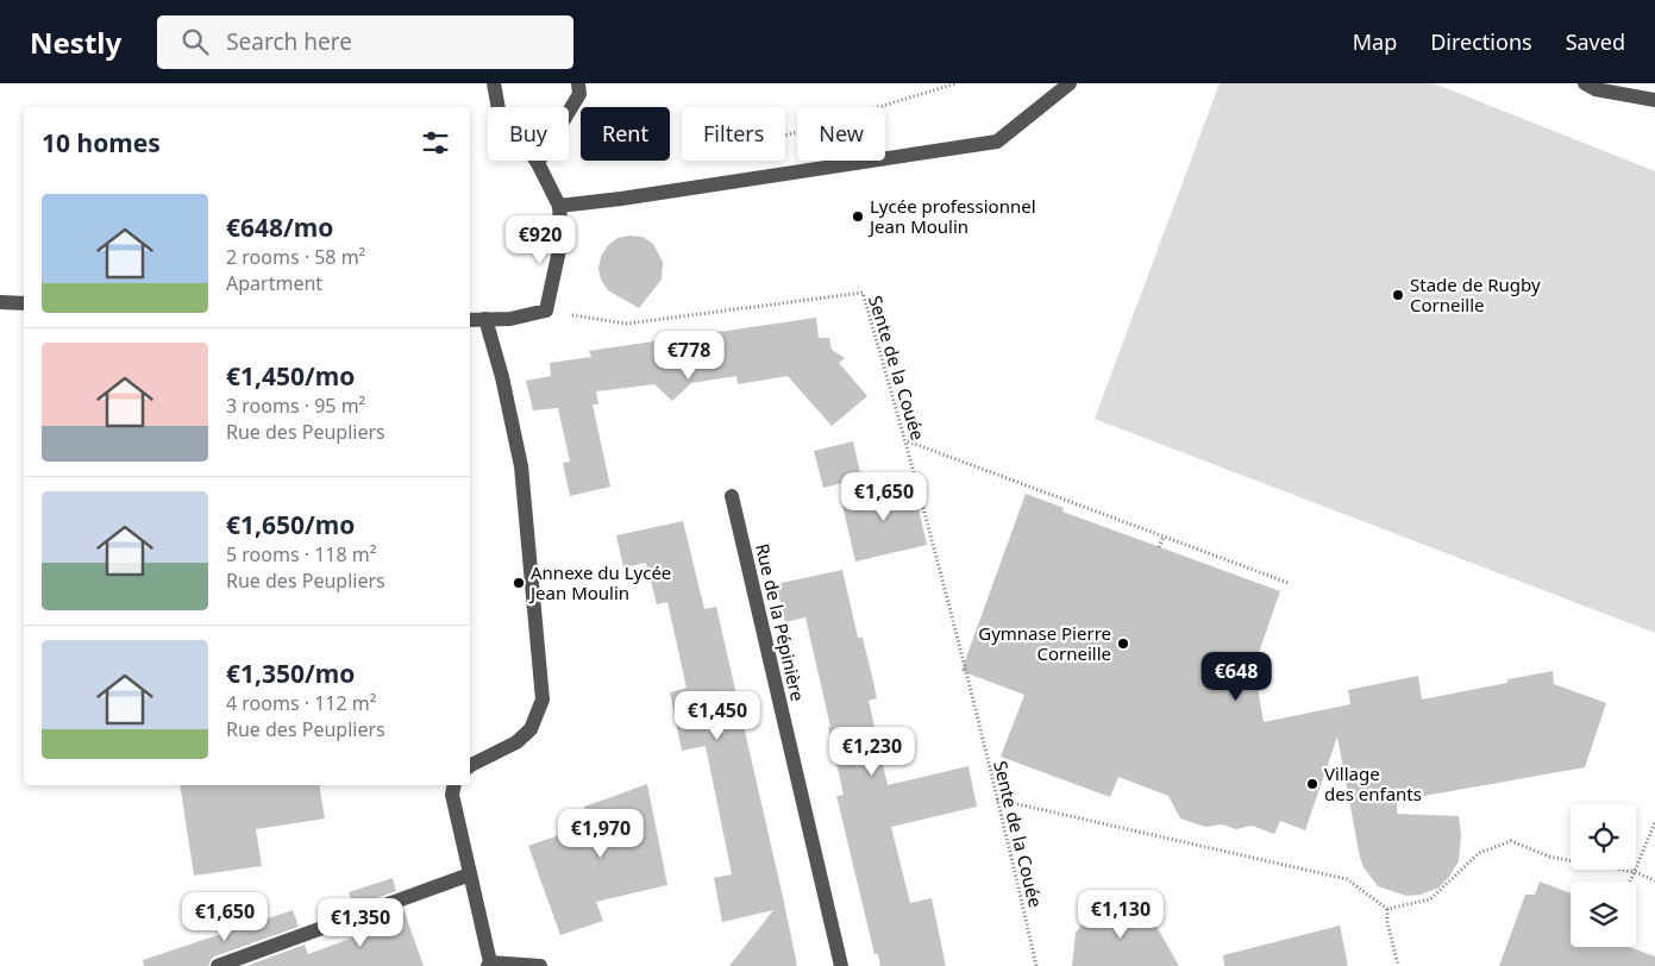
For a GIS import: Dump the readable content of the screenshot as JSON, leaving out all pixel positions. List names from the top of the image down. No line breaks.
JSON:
{"streets":{"street":["Rue de la Pépinière"],"path":["Sente de la Couée"]},"places":["Lycée professionnel Jean Moulin","Stade de Rugby Corneille","Annexe du Lycée Jean Moulin","Gymnase Pierre Corneille","Village des enfants"],"page":{"header":"Nestly","search":"Search here","nav":["Map","Directions","Saved"],"chip":["Buy","Rent","Filters","New"],"heading":"10 homes","list":[{"name":"€648/mo","note":"2 rooms · 58 m² · Apartment"},{"name":"€1,450/mo","note":"3 rooms · 95 m² · Rue des Peupliers"},{"name":"€1,650/mo","note":"5 rooms · 118 m² · Rue des Peupliers"},{"name":"€1,350/mo","note":"4 rooms · 112 m² · Rue des Peupliers"}],"price":["€920","€778","€1,650","€648","€1,450","€1,230","€1,970","€1,130","€1,650","€1,350"]}}
